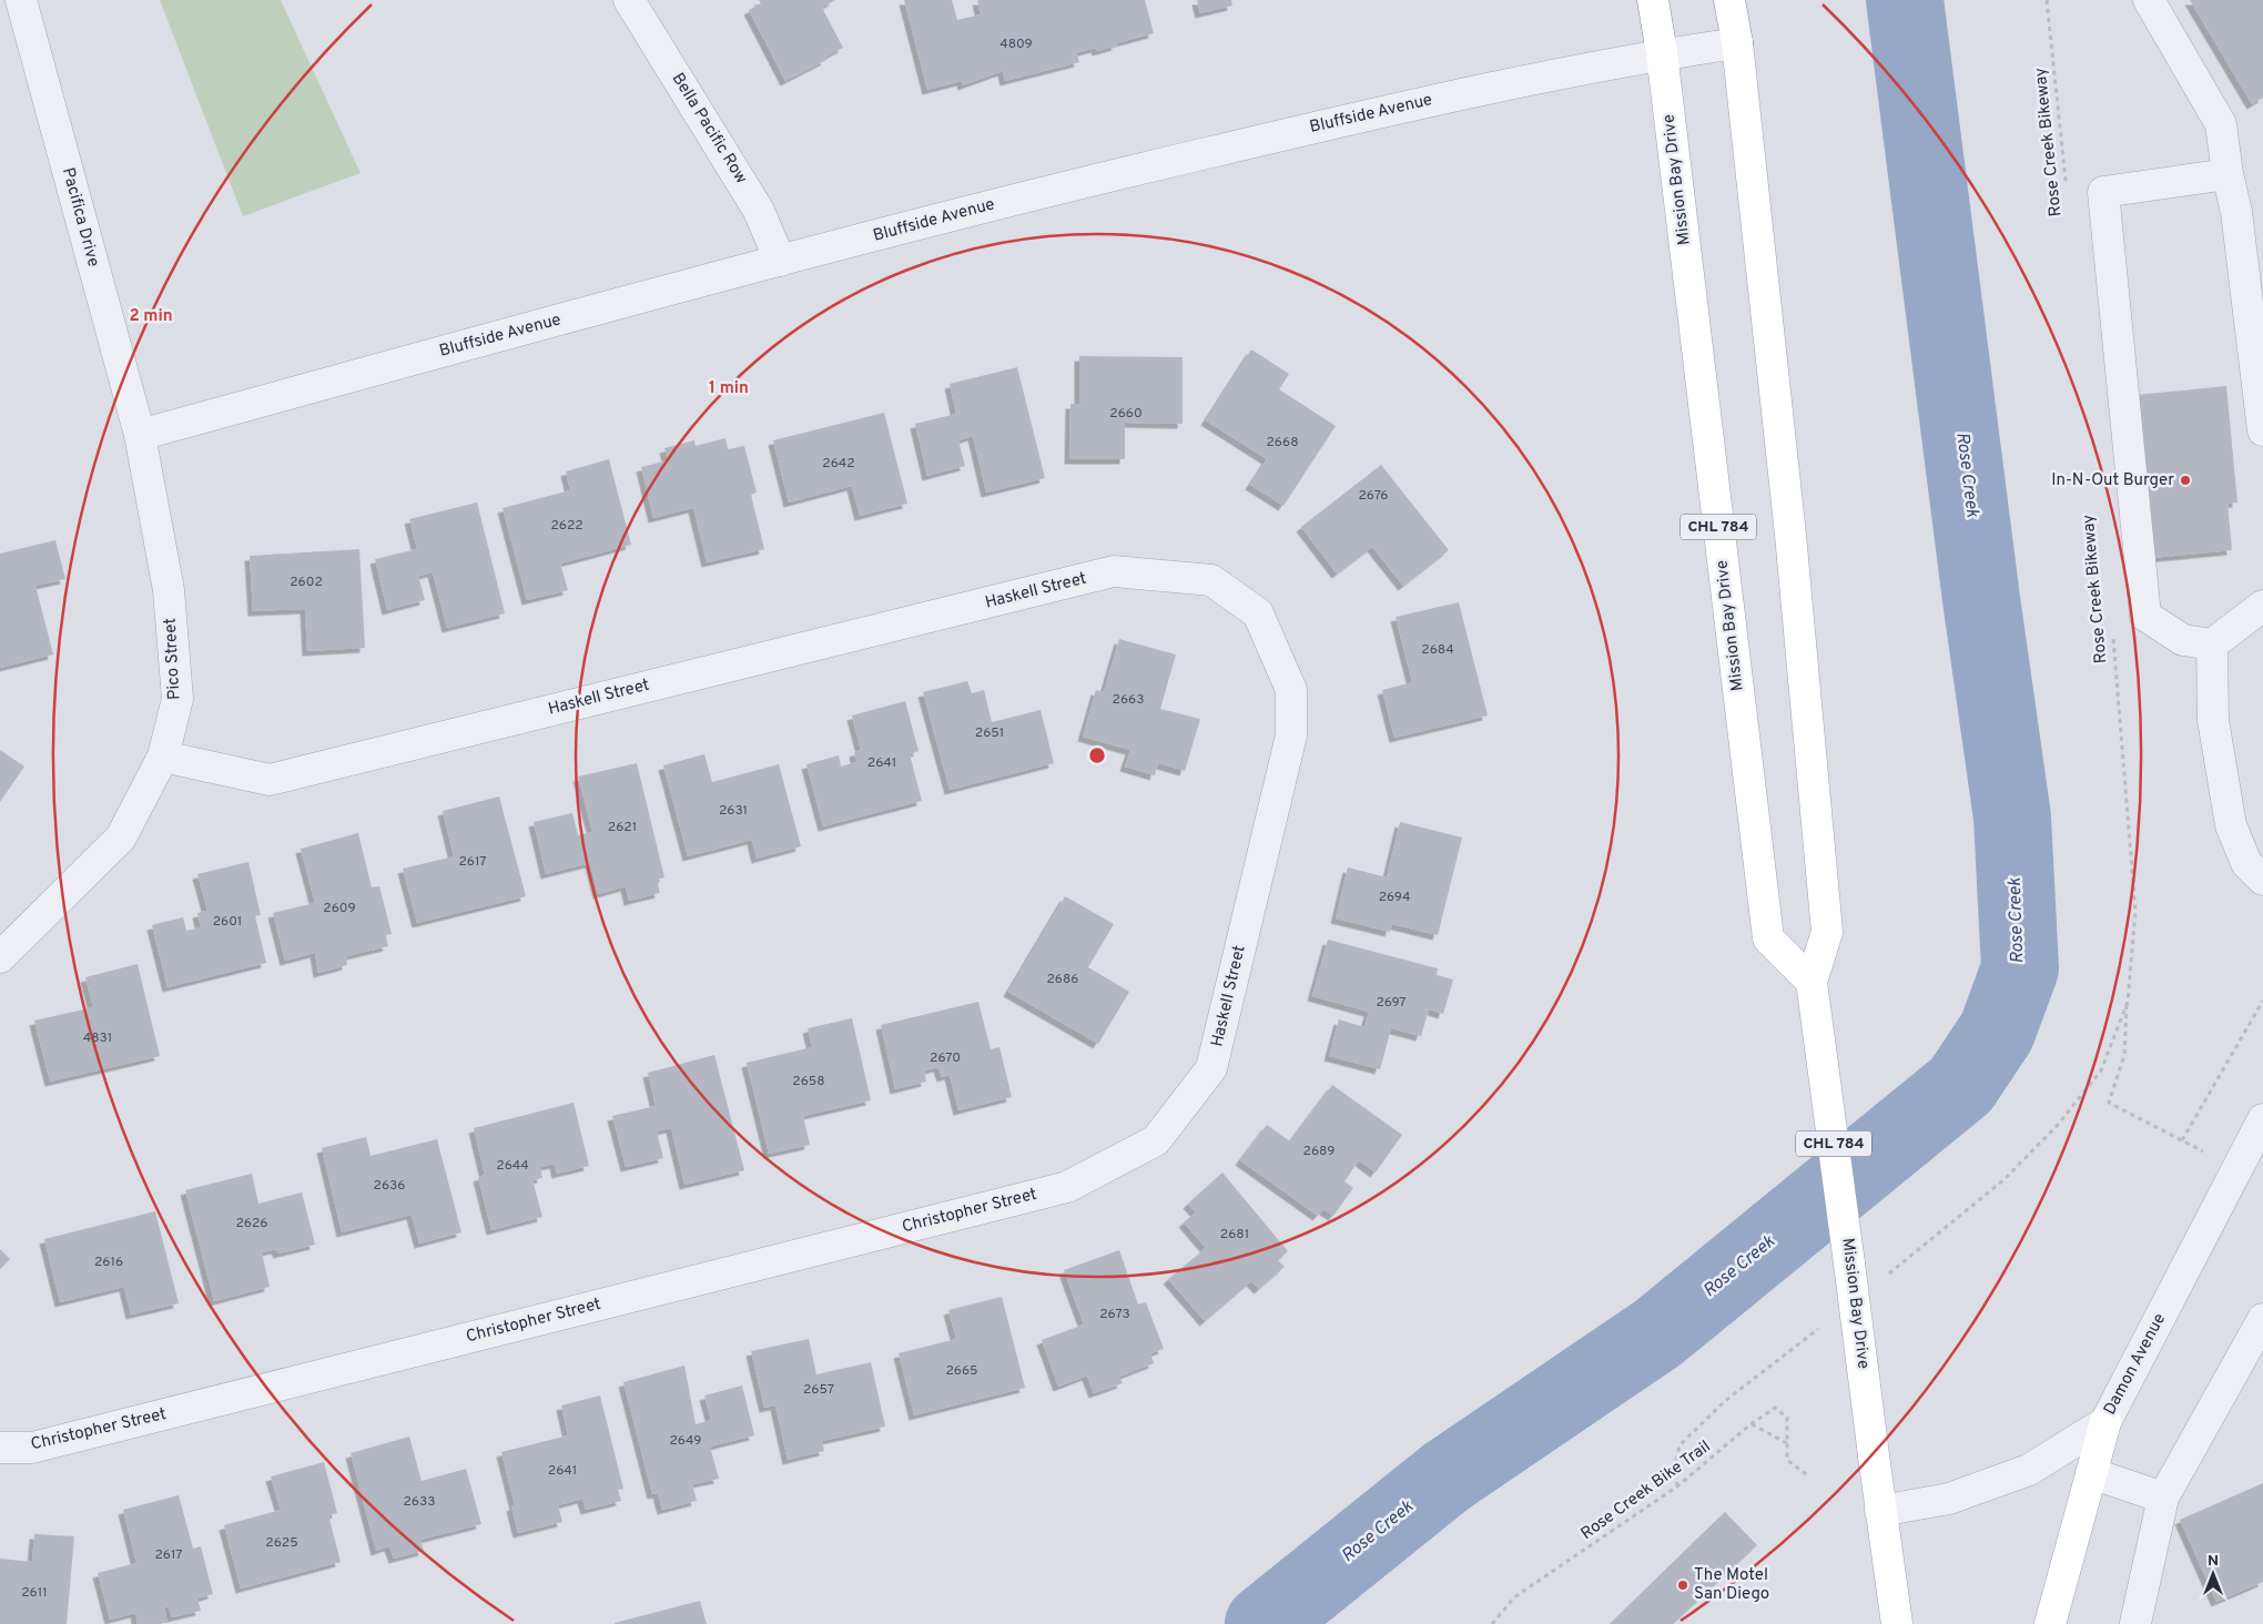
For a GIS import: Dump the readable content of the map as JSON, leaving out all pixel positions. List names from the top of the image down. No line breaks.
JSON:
{"streets":{"main road":["Mission Bay Drive","CHL 784"],"street":["Bluffside Avenue","Bella Pacific Row","Pacifica Drive","Haskell Street","Pico Street","Christopher Street","Damon Avenue"],"path":["Rose Creek Bikeway","Rose Creek Bike Trail"]},"crossings":[["Bluffside Avenue","Bella Pacific Row"],["Bluffside Avenue","Mission Bay Drive"],["Bluffside Avenue","Pacifica Drive"],["Bluffside Avenue","Pico Street"],["Mission Bay Drive","Damon Avenue"],["Pacifica Drive","Pico Street"],["Haskell Street","Pico Street"],["Haskell Street","Christopher Street"]],"water":["Rose Creek"],"places":["In-N-Out Burger","The Motel San Diego"],"house_numbers":["4809","2660","2668","2642","2676","2622","2602","2684","2663","2651","2641","2631","2621","2617","2694","2609","2601","2686","2697","4831","2670","2658","2689","2644","2636","2626","2681","2616","2673","2665","2657","2649","2641","2633","2625","2617","2611"],"north":"top","rings":["2 min","1 min"]}
